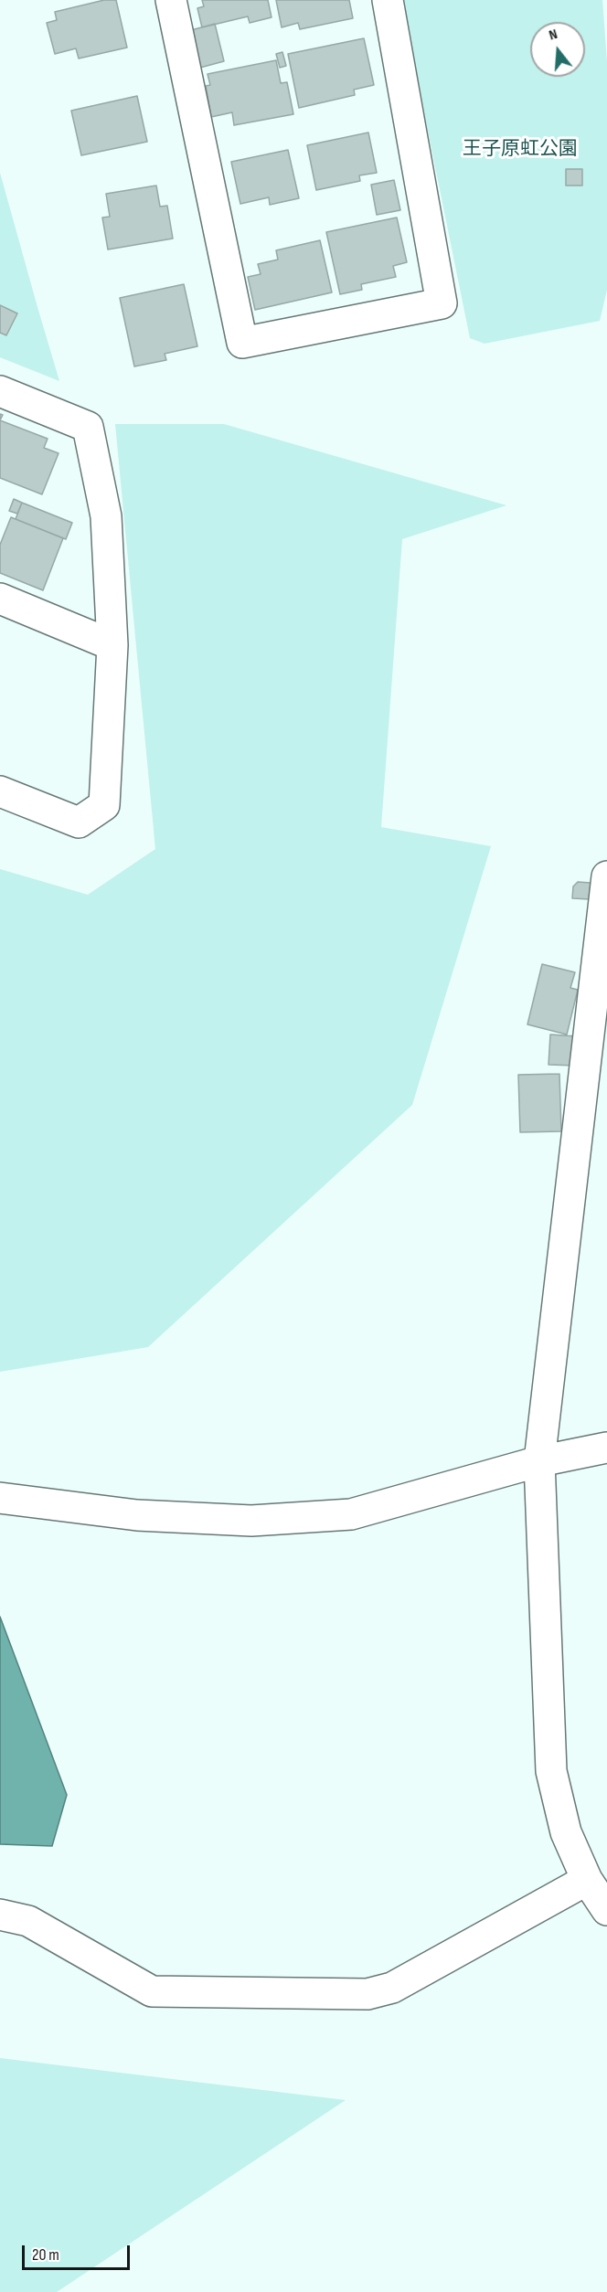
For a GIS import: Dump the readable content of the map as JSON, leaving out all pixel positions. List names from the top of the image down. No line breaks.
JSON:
{"parks":["王子原虹公園"],"scale_bar":"20 m","north":"top"}
